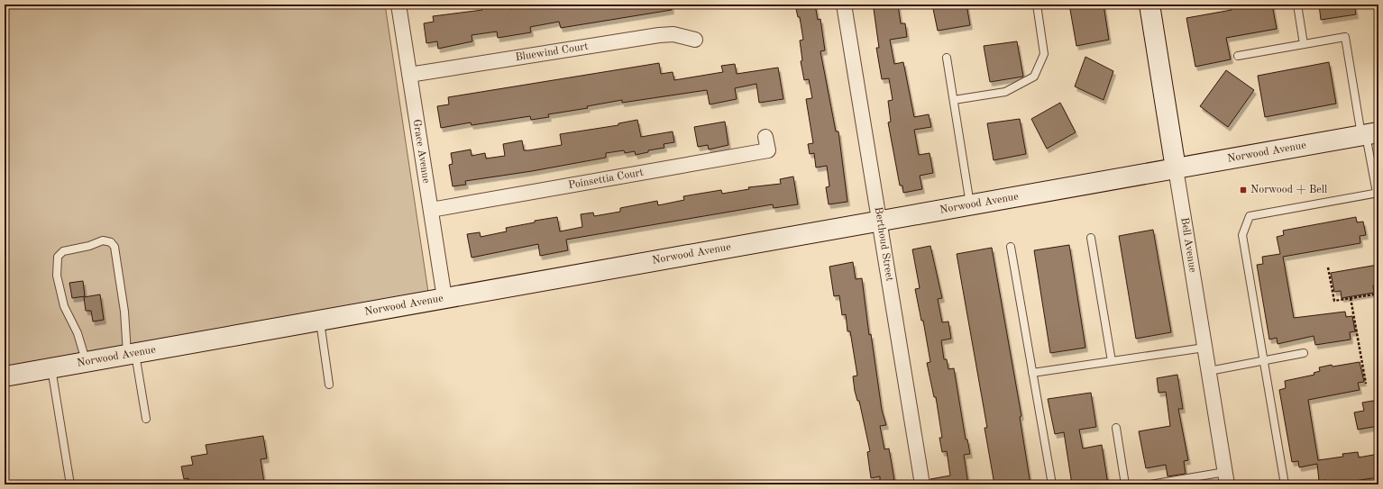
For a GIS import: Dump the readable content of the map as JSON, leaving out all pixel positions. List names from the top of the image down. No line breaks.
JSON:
{"streets":{"main road":["Norwood Avenue","Bell Avenue"],"street":["Bluewind Court","Grace Avenue","Poinsettia Court","Berthoud Street"]},"crossings":[["Bluewind Court","Grace Avenue"],["Grace Avenue","Norwood Avenue"],["Grace Avenue","Poinsettia Court"],["Norwood Avenue","Berthoud Street"],["Norwood Avenue","Bell Avenue"]],"places":{"transit":["Norwood + Bell"]}}
